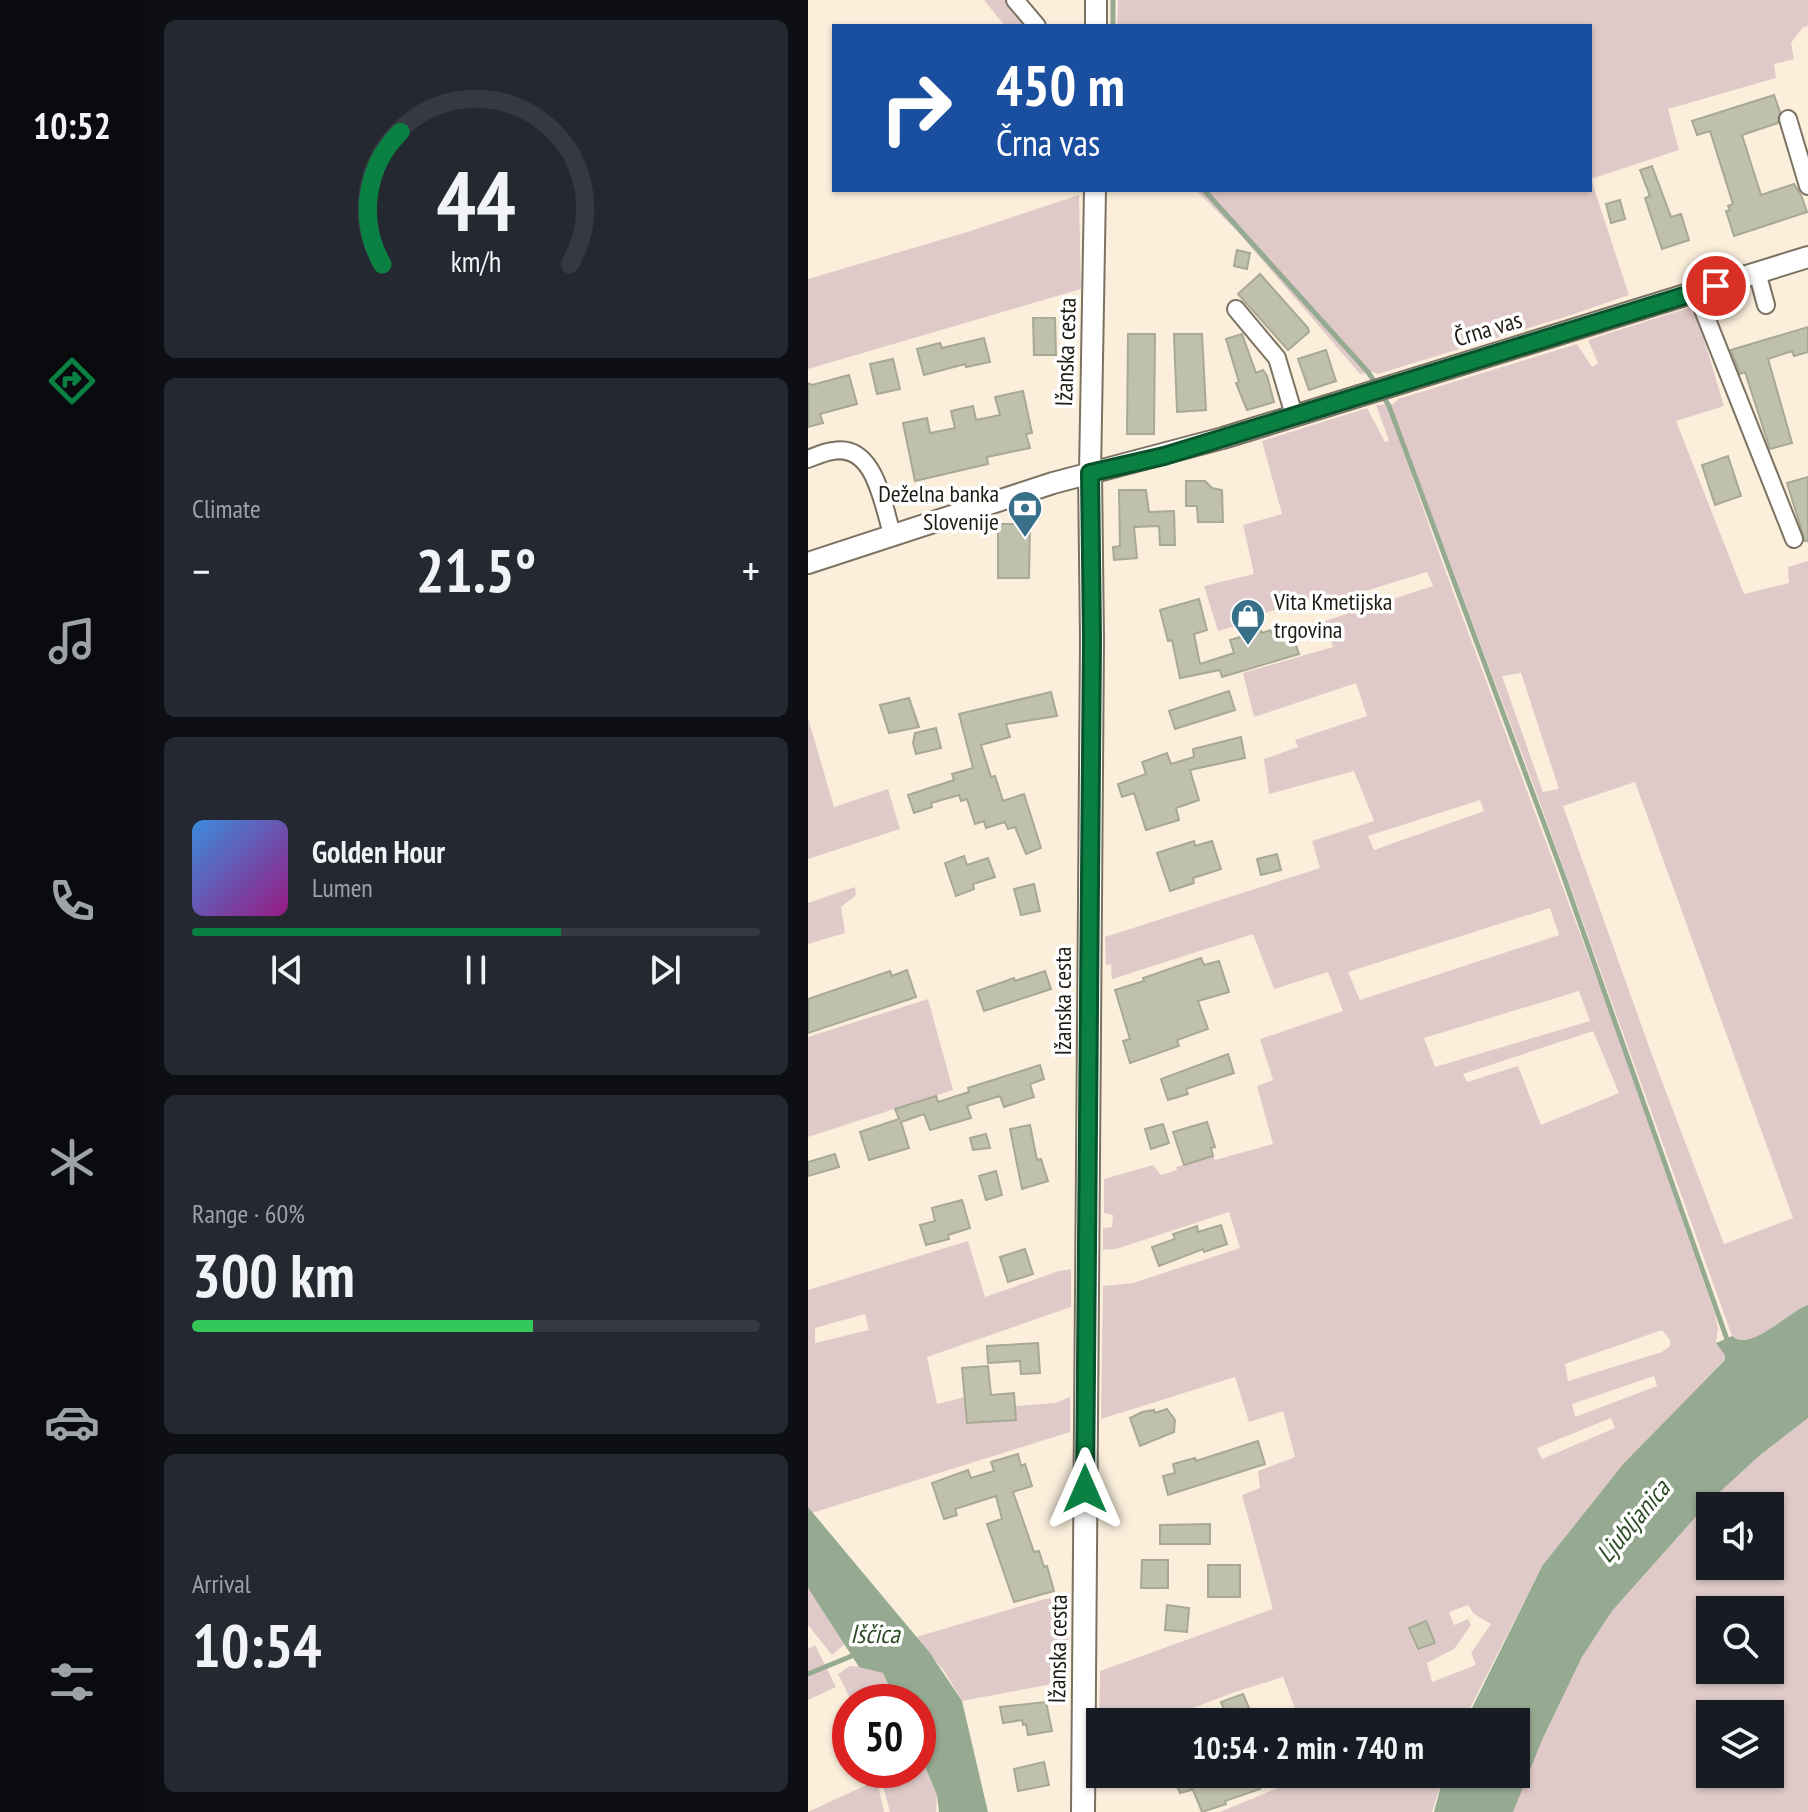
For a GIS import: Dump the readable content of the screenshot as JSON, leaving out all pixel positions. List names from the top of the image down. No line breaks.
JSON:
{"streets":{"main road":["Ižanska cesta"],"street":["Črna vas"]},"crossings":[["Črna vas","Ižanska cesta"]],"water":["Ljubljanica","Iščica"],"places":{"bank":["Deželna banka Slovenije"],"shop":["Vita Kmetijska trgovina"]},"page":{"tabs":"10:52","turn":["450 m","Črna vas"],"tile":["Climate",["Range · 60%","300 km"],["Arrival","10:54"]],"heat":["−","21.5°","+"],"song":["Golden Hour","Lumen"],"limit":"50","trip":"10:54 · 2 min · 740 m","gauge":["44","km/h"]}}
